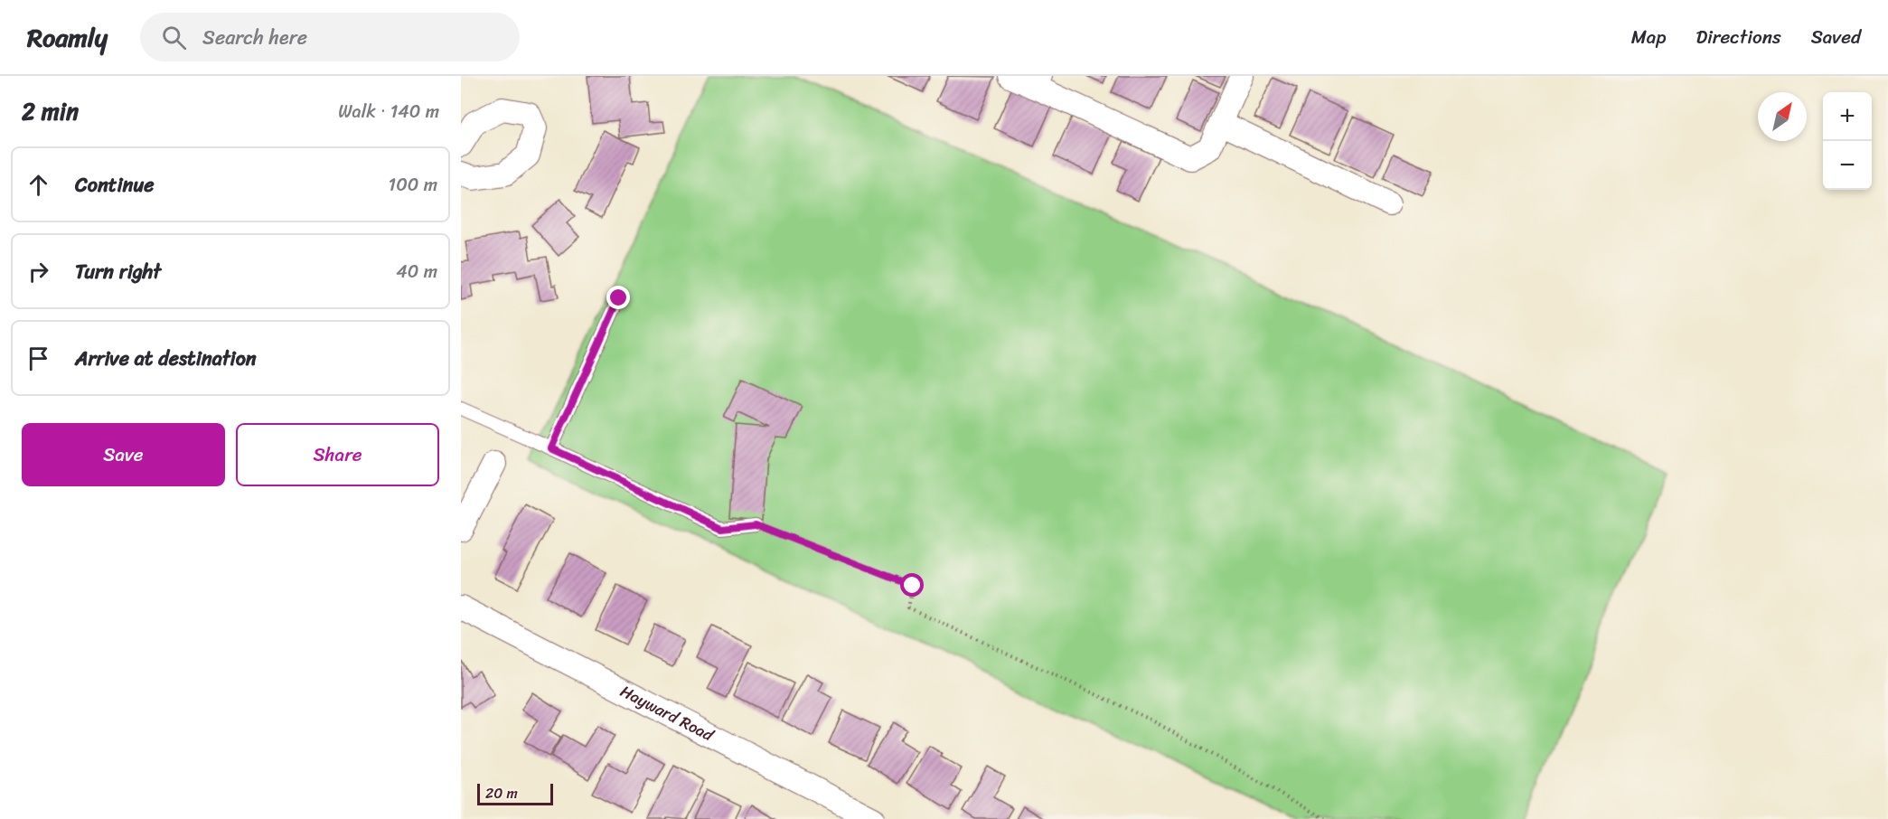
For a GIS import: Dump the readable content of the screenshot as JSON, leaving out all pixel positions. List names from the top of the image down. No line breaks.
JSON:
{"streets":{"street":["Hayward Road"]},"scale_bar":"20 m","north":"top right","page":{"header":"Roamly","search":"Search here","nav":["Map","Directions","Saved"],"heading":["2 min","Walk · 140 m"],"map_buttons":["+","−"],"list":[["Continue","100 m"],["Turn right","40 m"],"Arrive at destination"],"buttons":["Save","Share"],"scale":"20 m"}}
